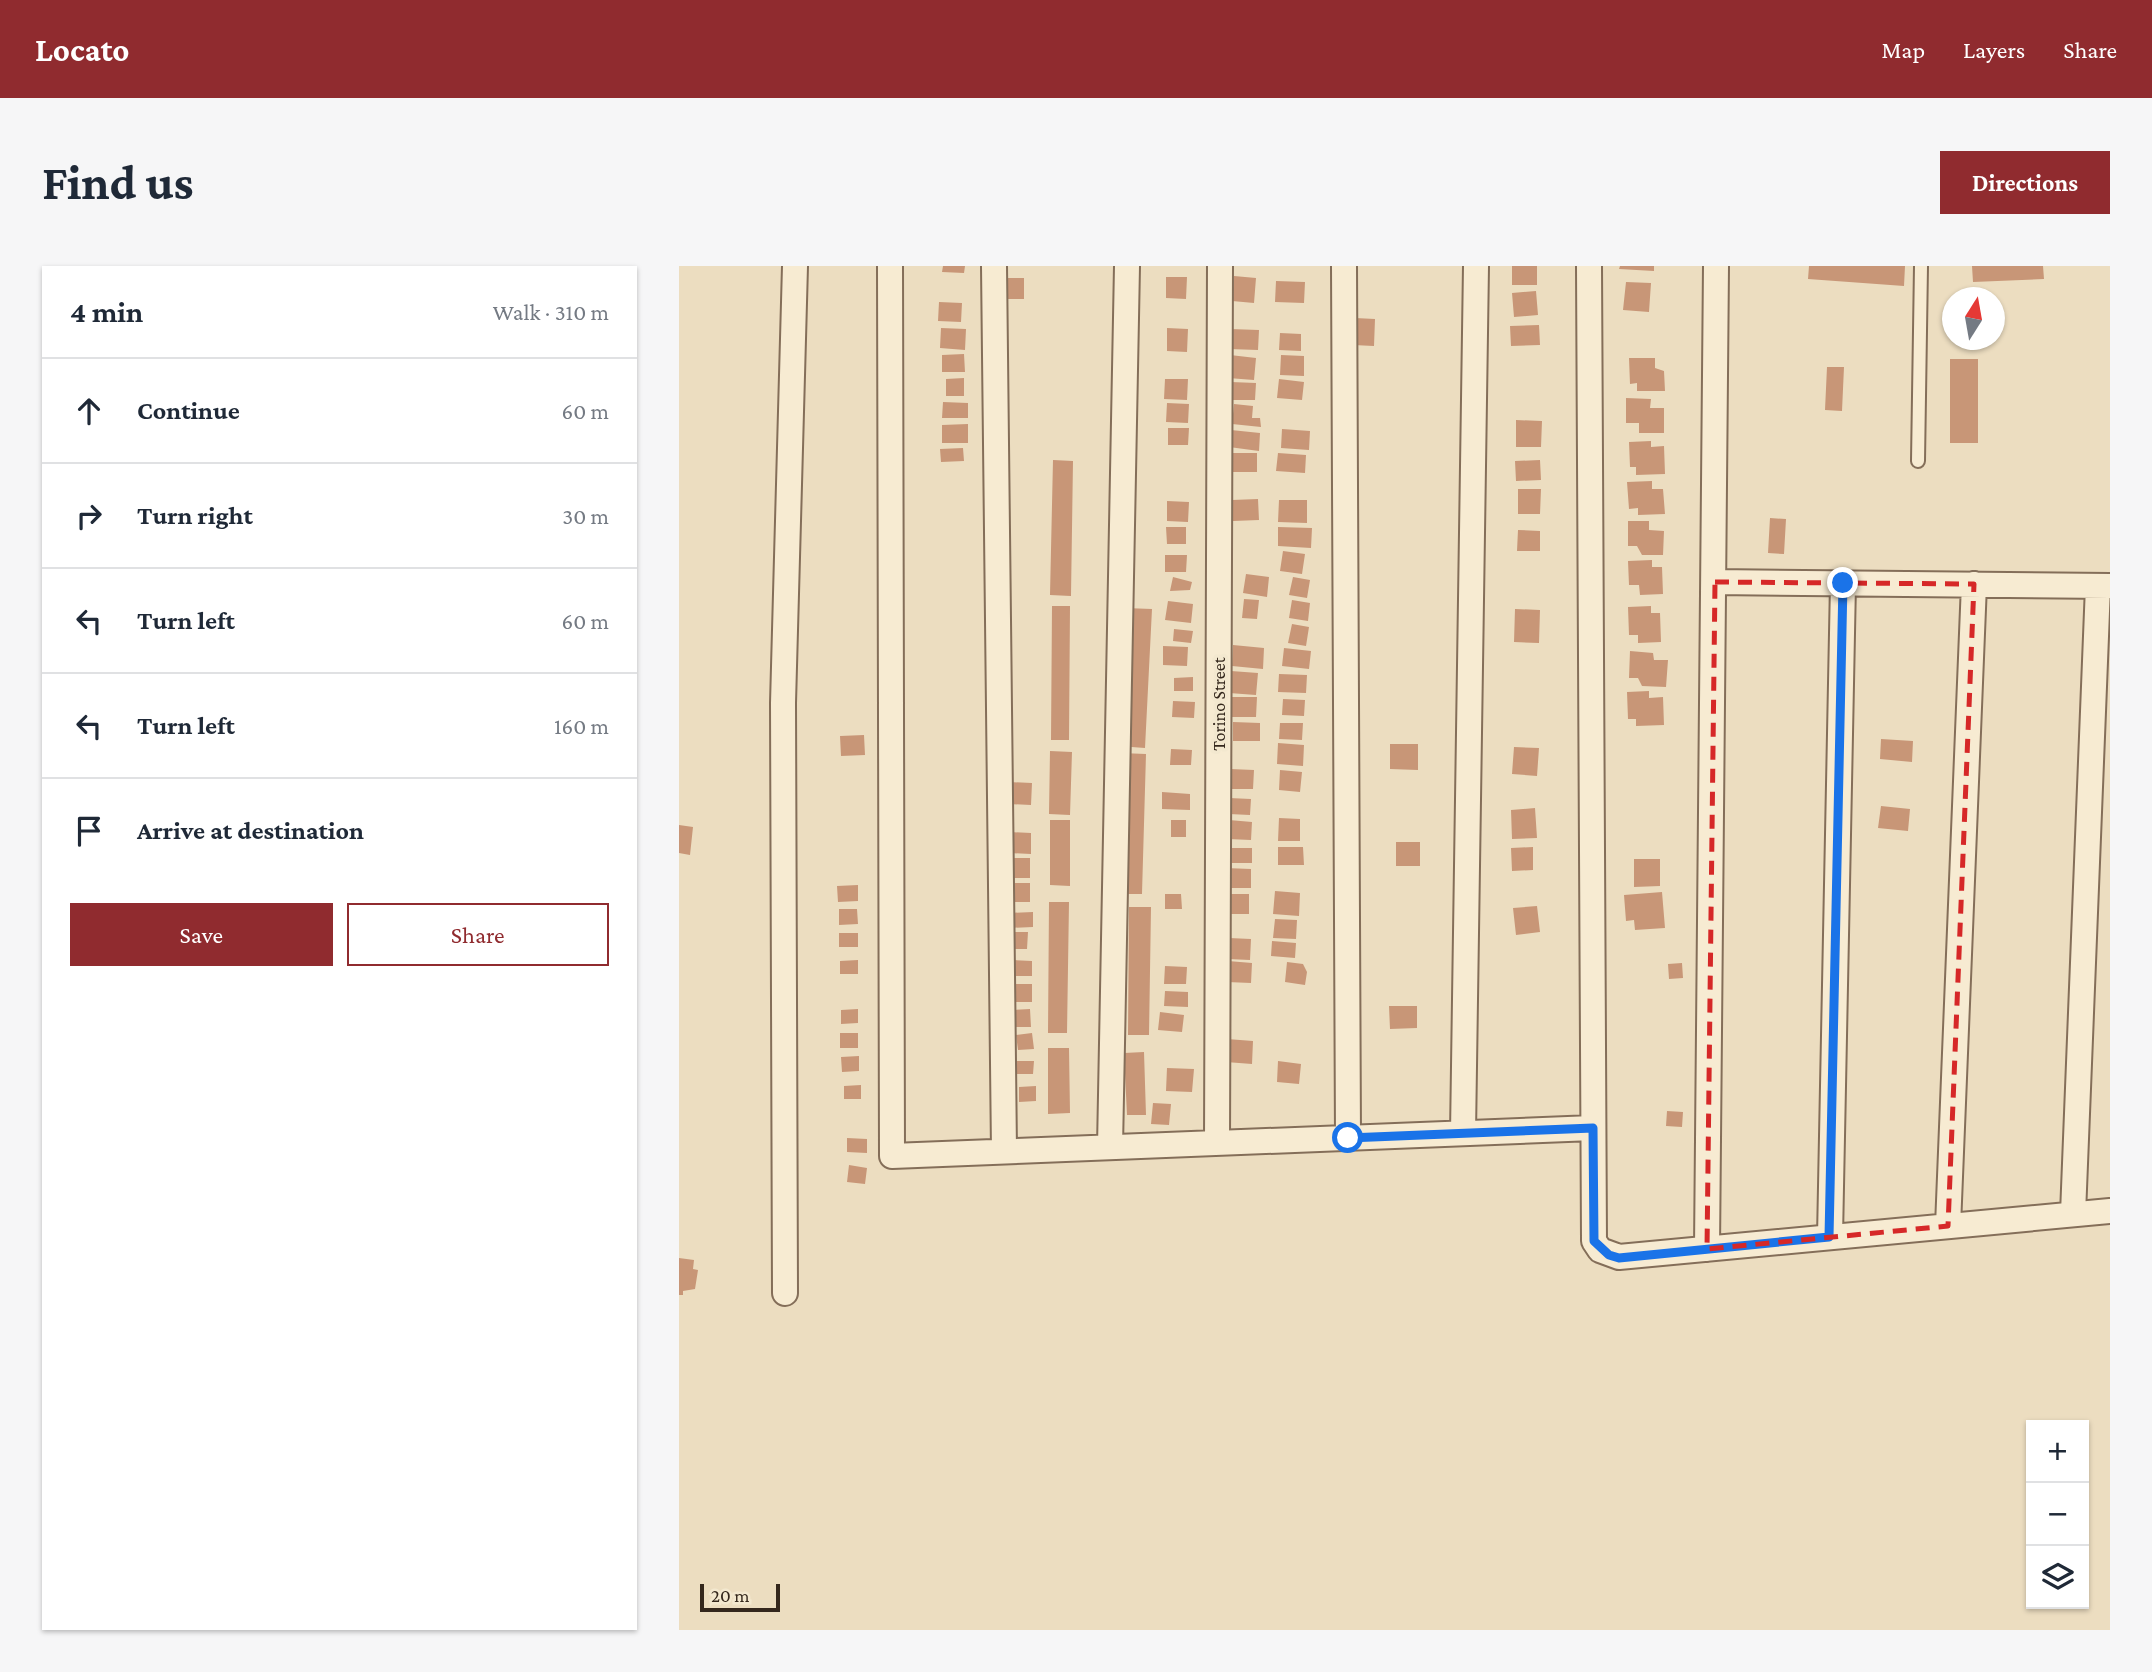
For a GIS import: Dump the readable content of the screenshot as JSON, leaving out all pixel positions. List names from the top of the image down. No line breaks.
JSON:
{"streets":{"street":["Torino Street"]},"scale_bar":"20 m","north":"top","page":{"header":"Locato","nav":["Map","Layers","Share"],"buttons":["Directions",["Save","Share"]],"title":"Find us","heading":["4 min","Walk · 310 m"],"list":[["Continue","60 m"],["Turn right","30 m"],["Turn left","60 m"],["Turn left","160 m"],"Arrive at destination"],"map_buttons":["+","−"],"scale":"20 m"}}
